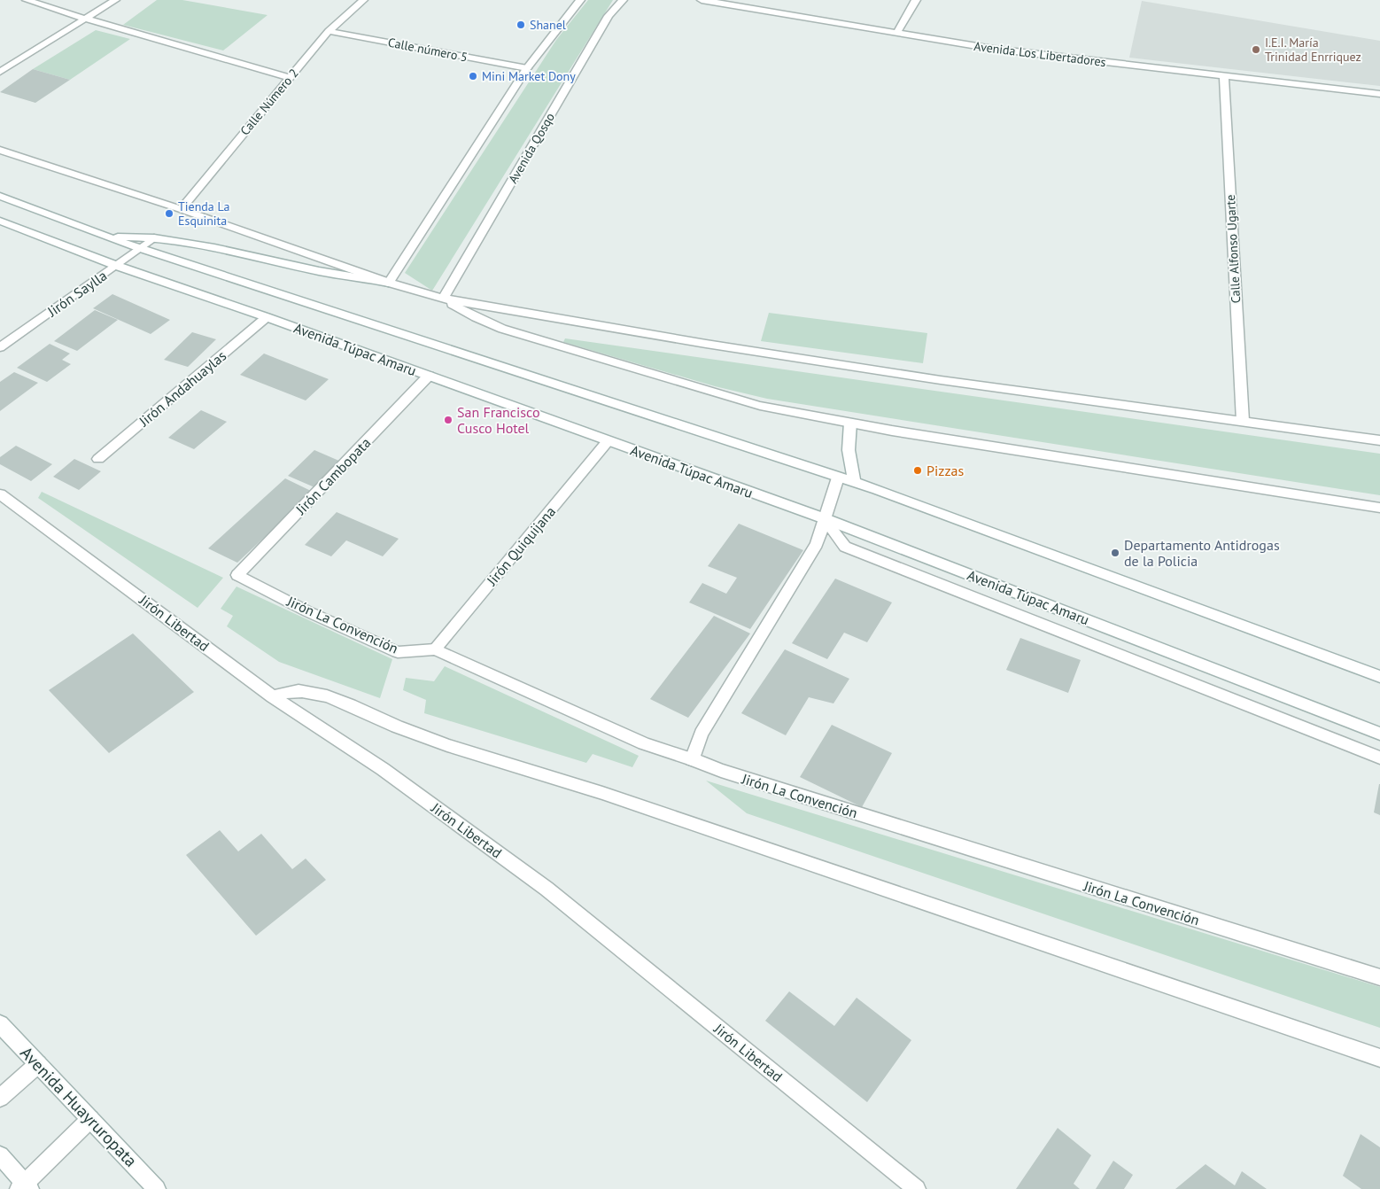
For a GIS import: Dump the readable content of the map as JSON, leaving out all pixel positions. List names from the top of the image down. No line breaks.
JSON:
{"streets":{"street":["Calle número 5","Avenida Los Libertadores","Calle Número 2","Avenida Qosqo","Calle Alfonso Ugarte","Jirón Saylla","Avenida Túpac Amaru","Jirón Andahuaylas","Jirón Cambopata","Jirón Quiquijana","Jirón Libertad","Jirón La Convención","Avenida Huayruropata"]},"crossings":[["Calle número 5","Calle Número 2"],["Avenida Los Libertadores","Calle Alfonso Ugarte"],["Jirón Saylla","Avenida Túpac Amaru"],["Avenida Túpac Amaru","Jirón Andahuaylas"],["Avenida Túpac Amaru","Jirón Cambopata"],["Avenida Túpac Amaru","Jirón Quiquijana"],["Jirón Cambopata","Jirón La Convención"],["Jirón Quiquijana","Jirón La Convención"]],"places":["Shanel","I.E.I. María Trinidad Enrriquez","Mini Market Dony","Tienda La Esquinita","San Francisco Cusco Hotel","Pizzas","Departamento Antidrogas de la Policia"]}
